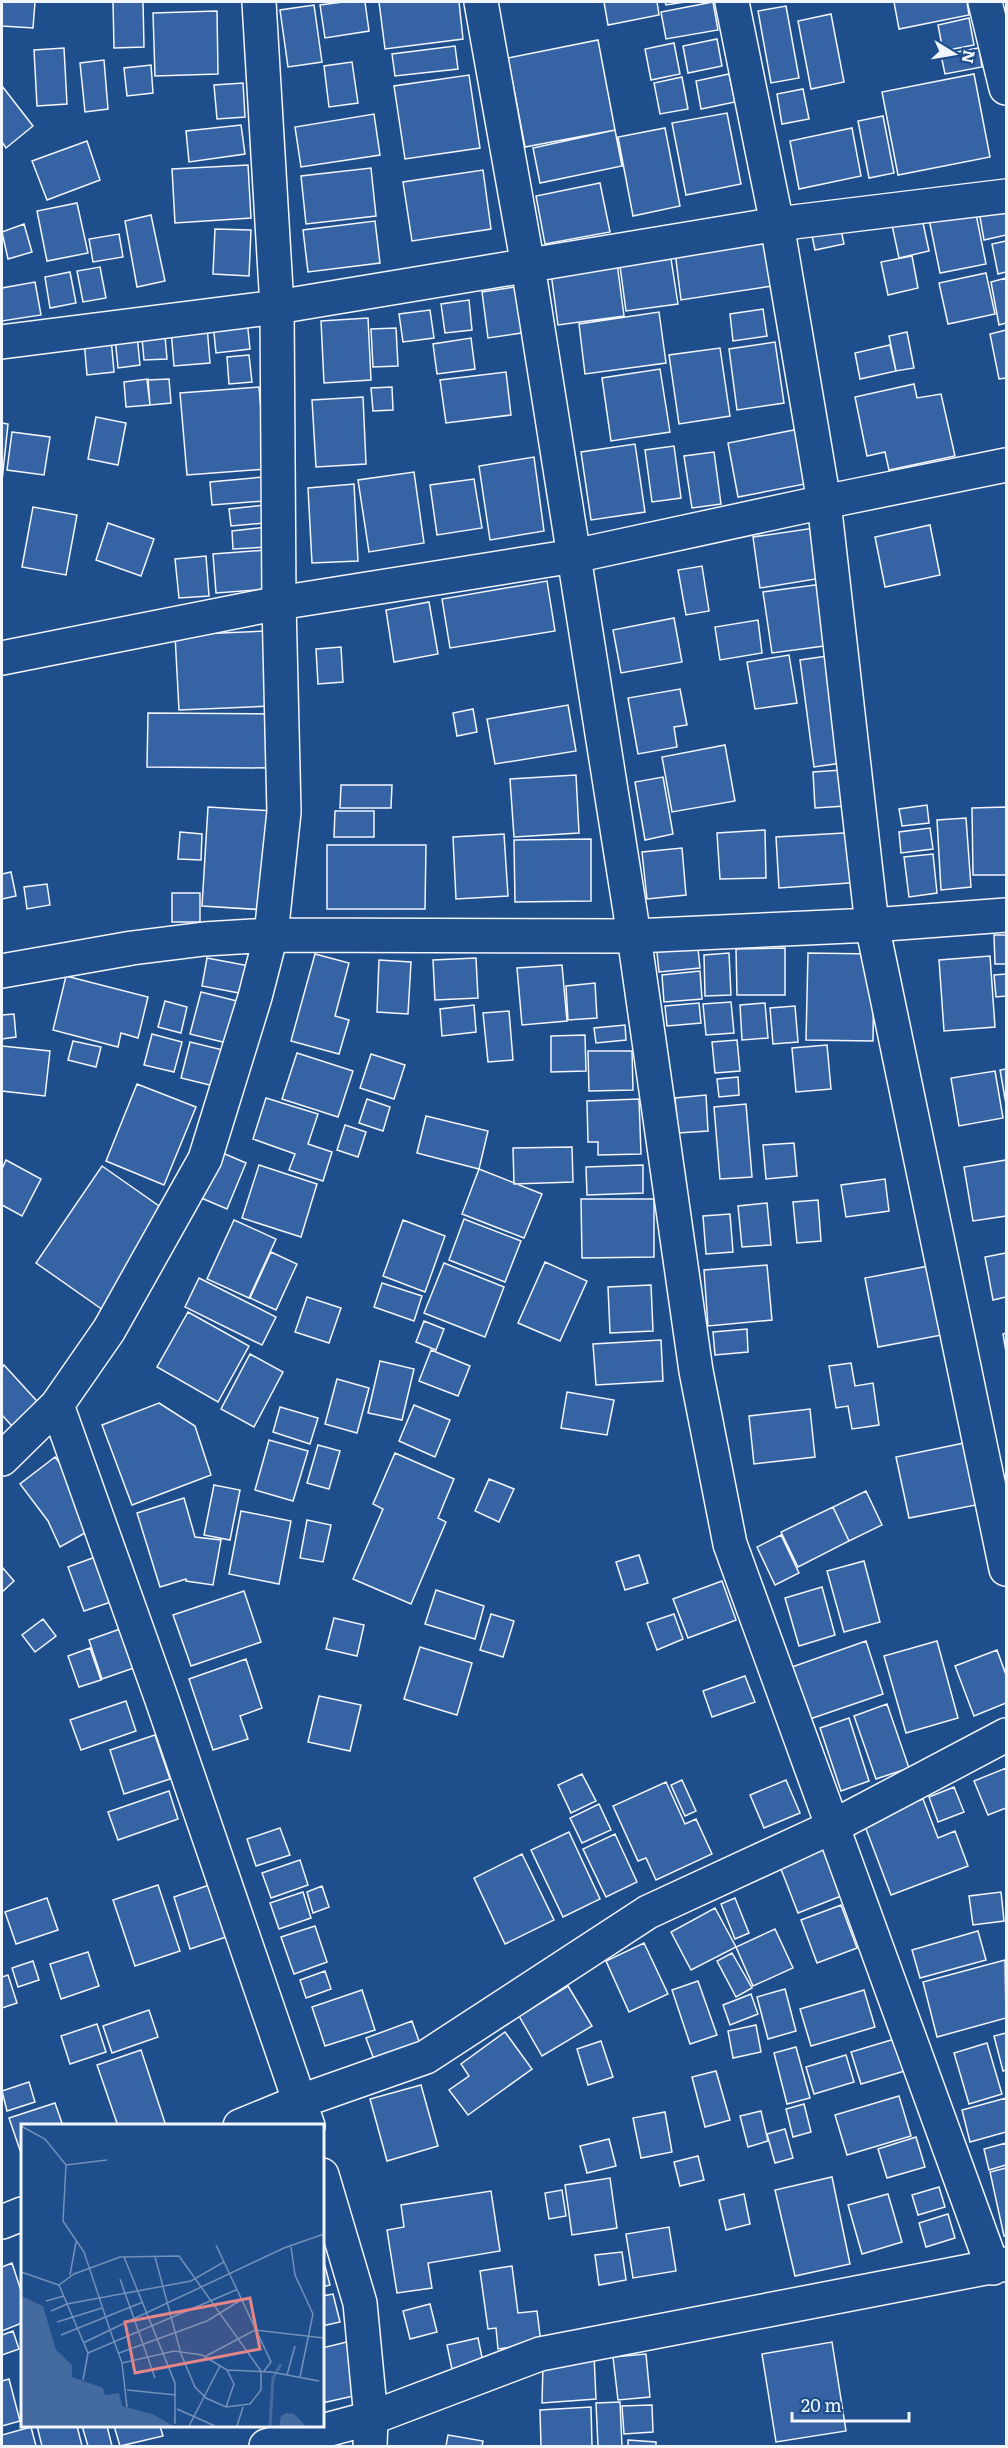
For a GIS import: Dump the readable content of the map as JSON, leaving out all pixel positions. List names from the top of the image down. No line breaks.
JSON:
{"scale_bar":"20 m","north":"right"}
